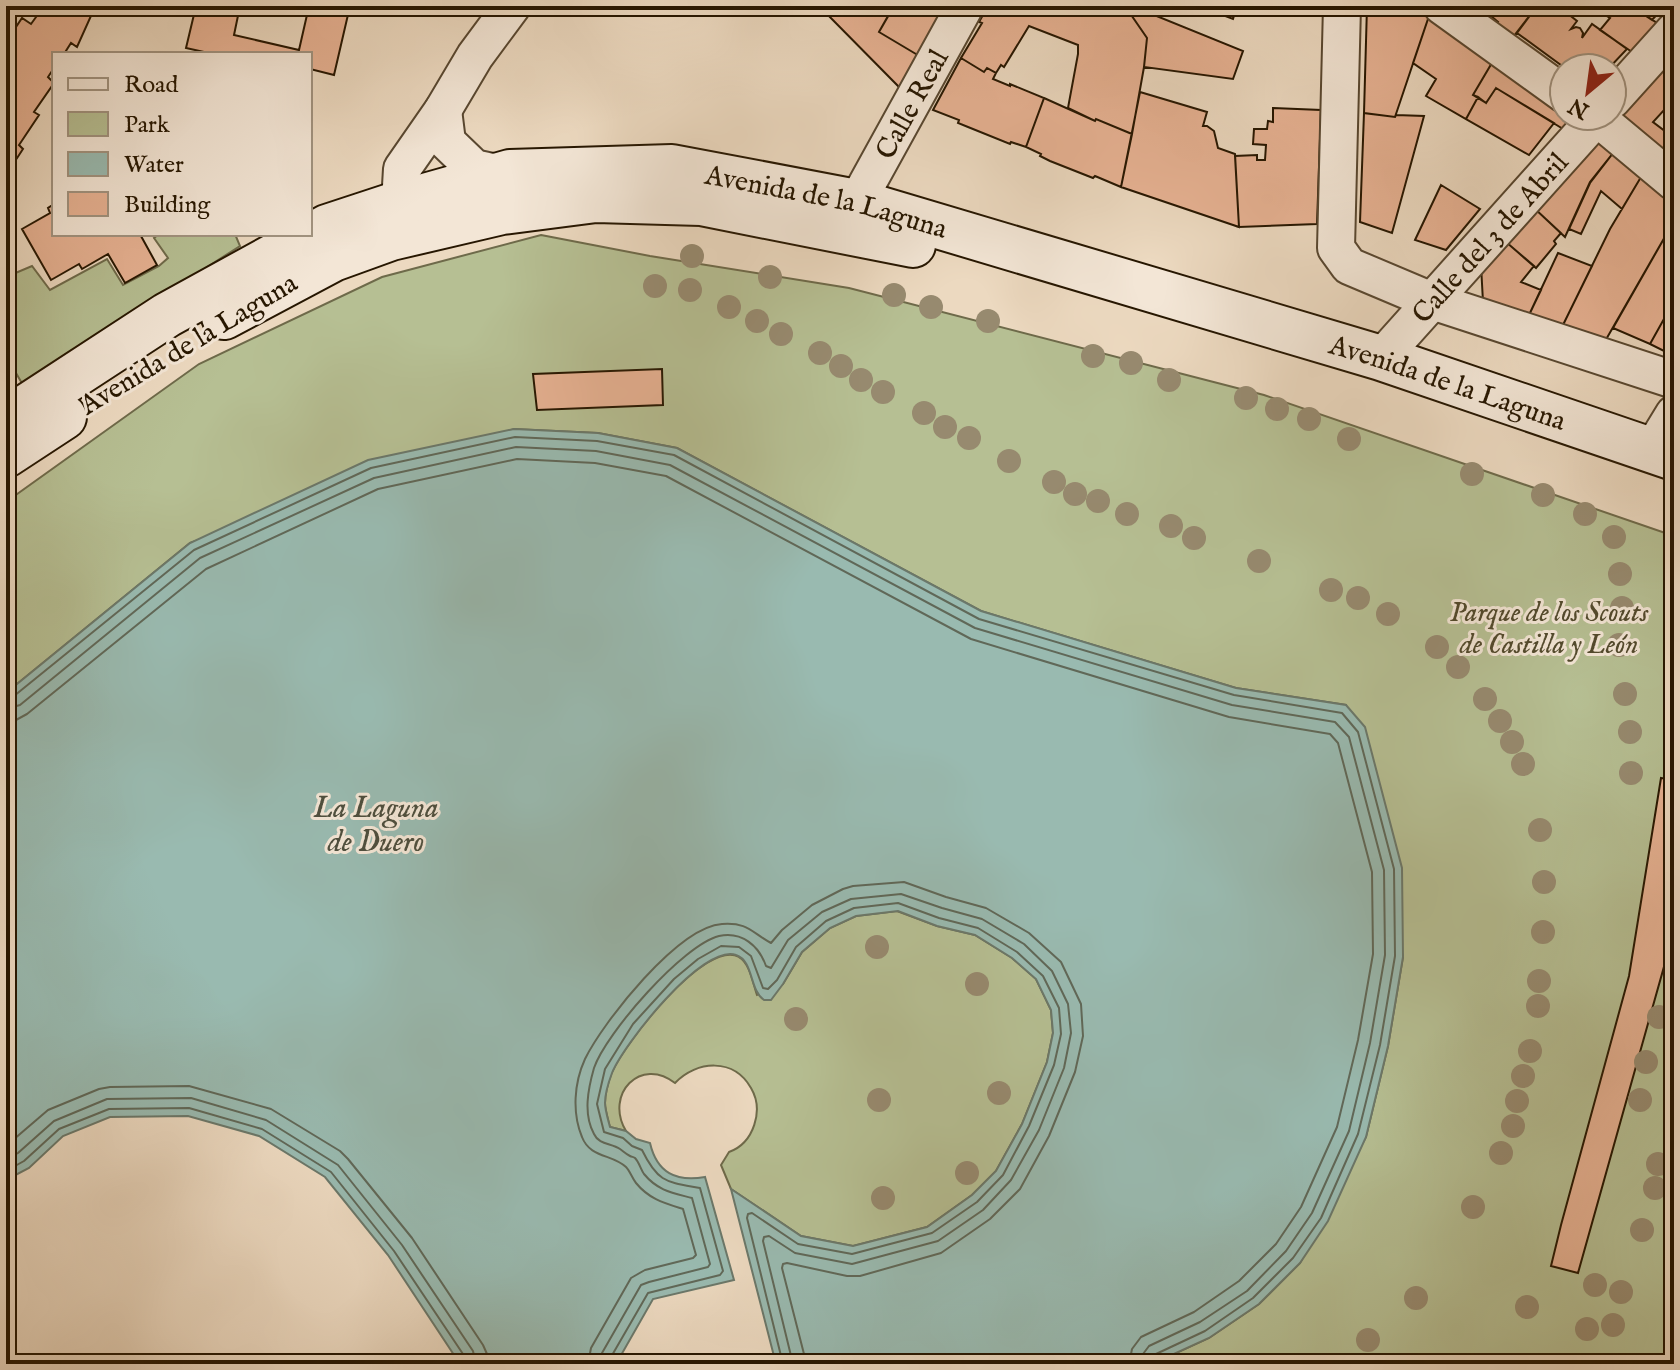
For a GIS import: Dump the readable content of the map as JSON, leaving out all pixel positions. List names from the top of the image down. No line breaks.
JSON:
{"streets":{"street":["Calle Real","Avenida de la Laguna","Calle del 3 de Abril"]},"crossings":[["Calle Real","Avenida de la Laguna"],["Avenida de la Laguna","Calle del 3 de Abril"]],"water":["La Laguna de Duero"],"parks":["Parque de los Scouts de Castilla y León"],"legend":["Road","Park","Water","Building"],"north":"bottom left"}
